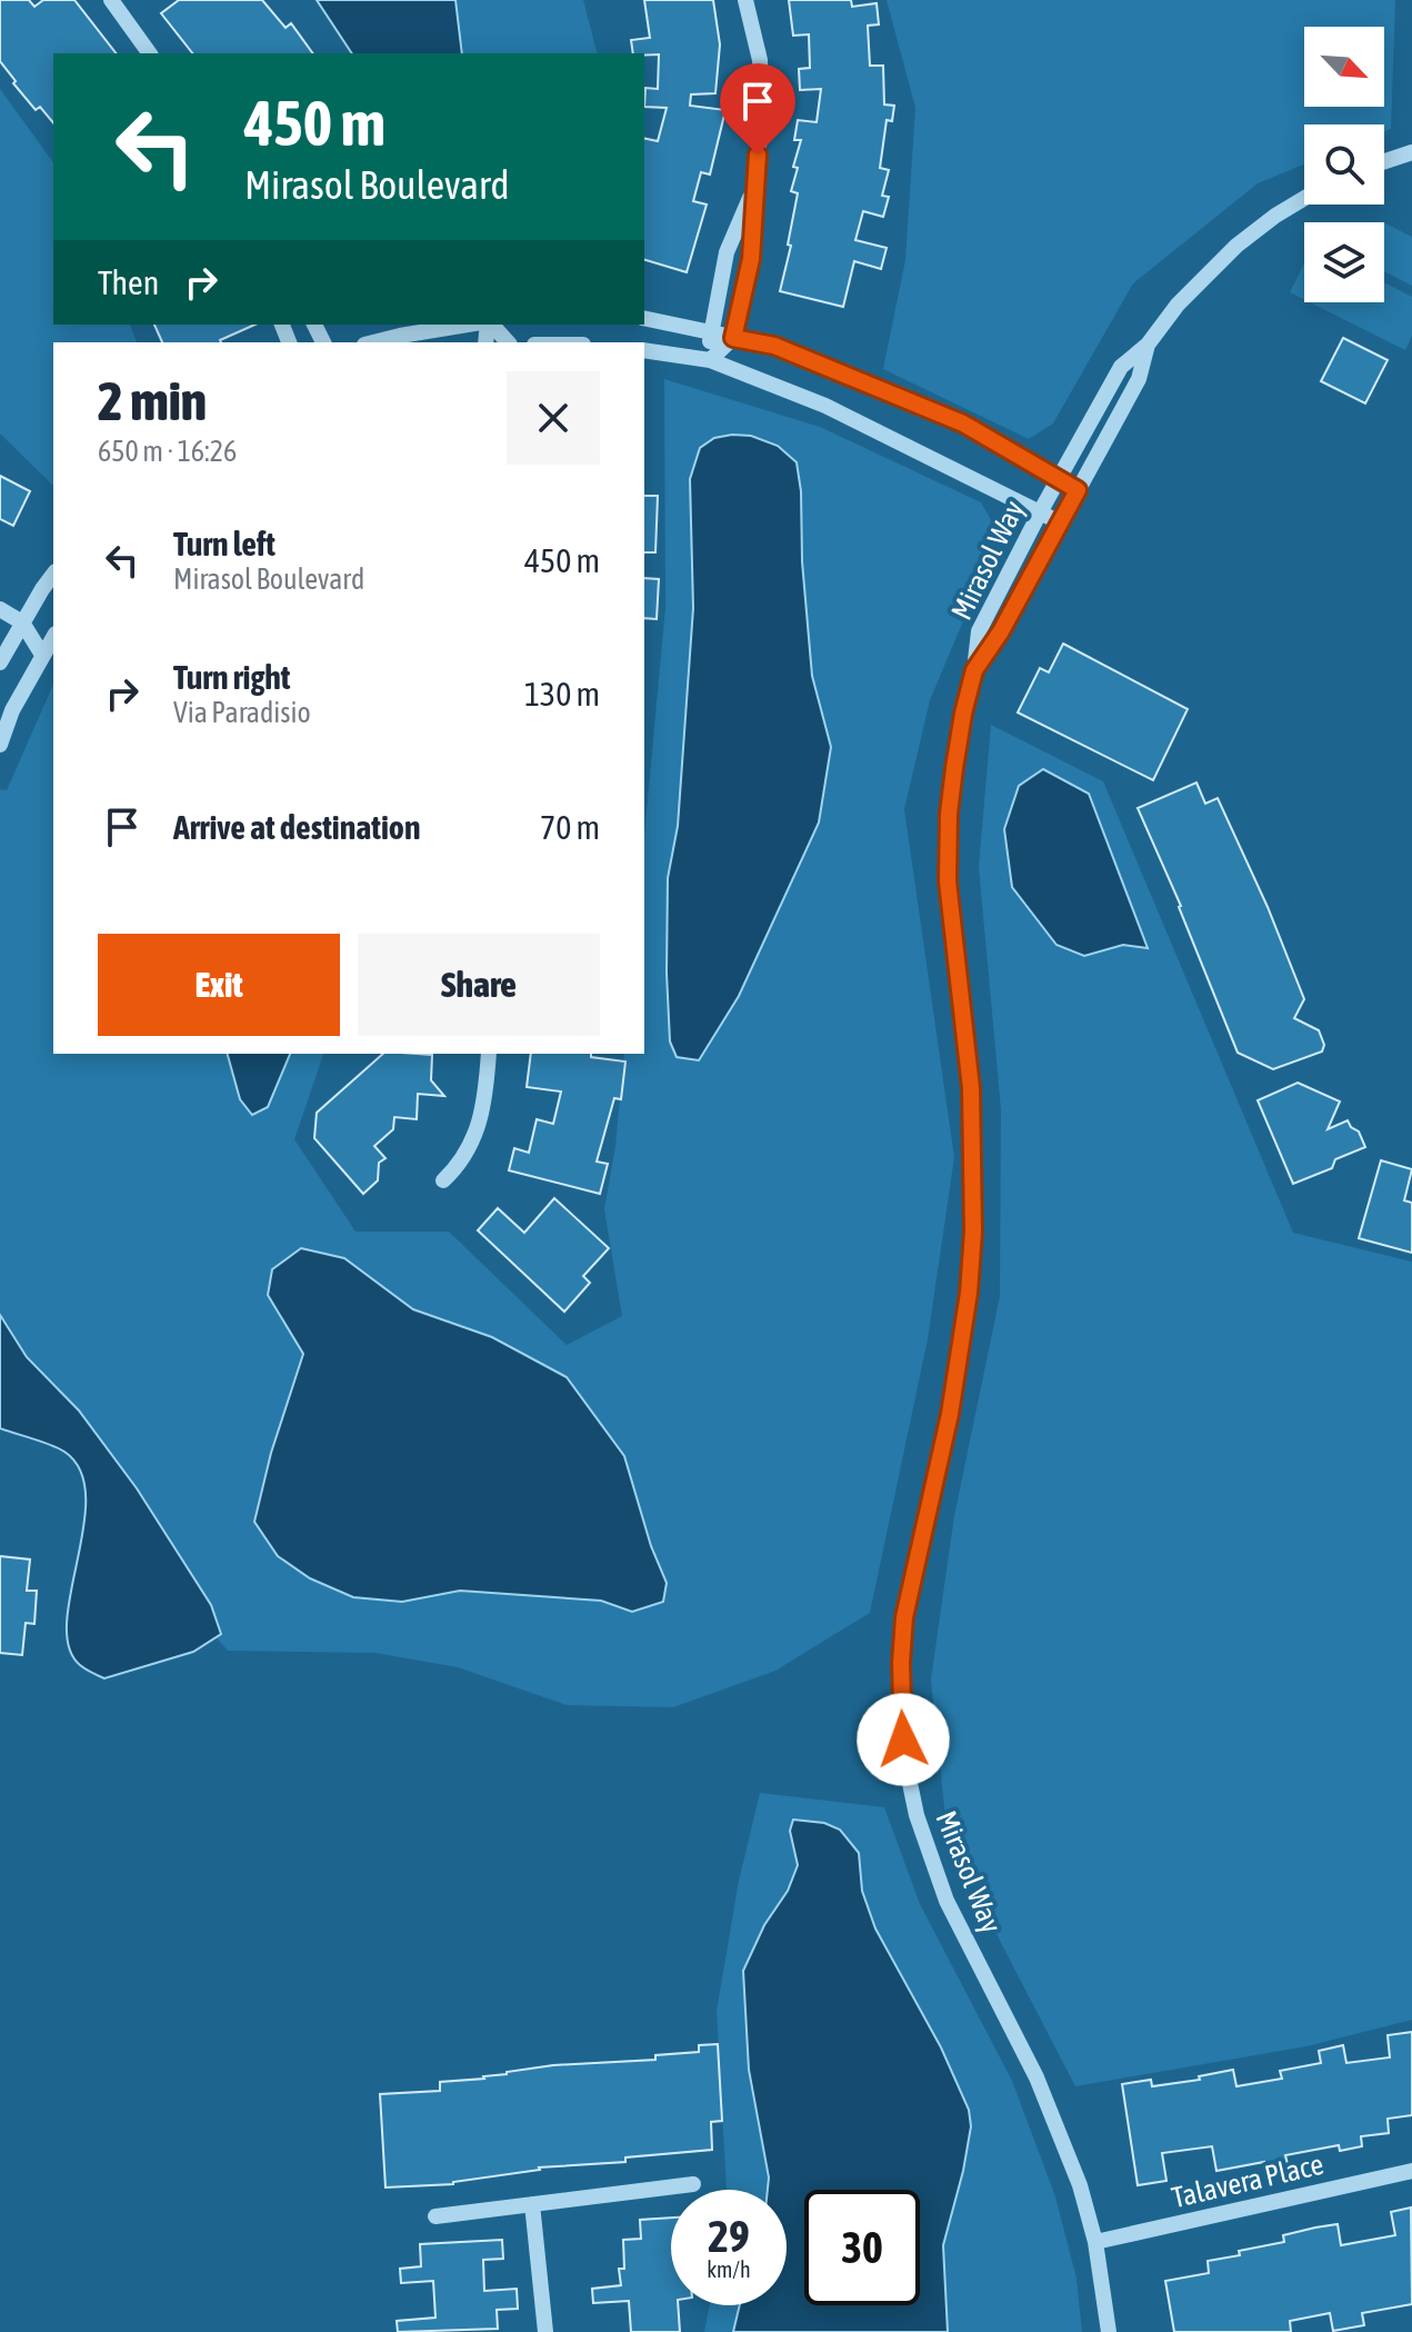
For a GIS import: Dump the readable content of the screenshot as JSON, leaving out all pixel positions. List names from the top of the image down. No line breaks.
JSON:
{"streets":{"street":["Mirasol Way","Talavera Place"]},"crossings":[["Mirasol Way","Talavera Place"]],"north":"bottom right","page":{"turn":["450 m","Mirasol Boulevard"],"then":"Then","heading":["2 min","650 m · 16:26"],"list":[{"name":"Turn left","note":"Mirasol Boulevard","value":"450 m"},{"name":"Turn right","note":"Via Paradisio","value":"130 m"},{"name":"Arrive at destination","value":"70 m"}],"buttons":["Exit","Share"],"speed":"29 km/h","limit":"30"}}
